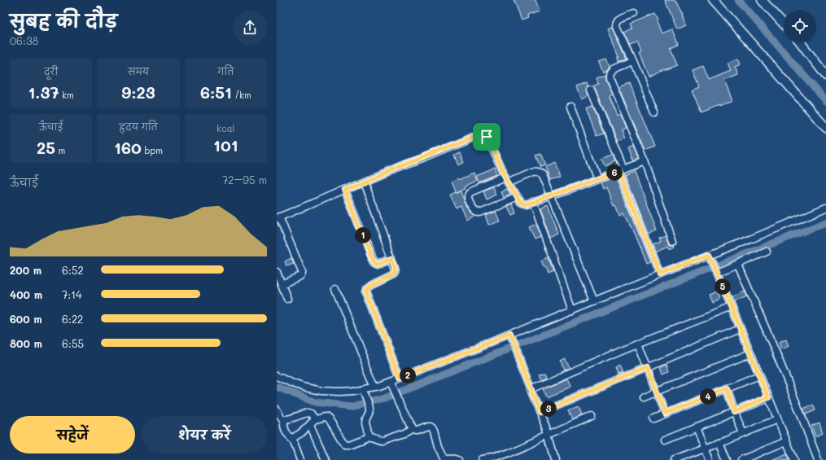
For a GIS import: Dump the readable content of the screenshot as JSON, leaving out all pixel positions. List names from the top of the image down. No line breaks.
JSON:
{"page":{"heading":["सुबह की दौड़","06:38"],"stats":[["दूरी","1.37 km"],["समय","9:23"],["गति","6:51 /km"],["ऊँचाई","25 m"],["हृदय गति","160 bpm"],["kcal","101"]],"pins":["6","1","5","2","4","3"],"chart":["ऊँचाई","72–95 m"],"list":[{"name":"200 m","note":"6:52"},{"name":"400 m","note":"7:14"},{"name":"600 m","note":"6:22"},{"name":"800 m","note":"6:55"}],"buttons":["सहेजें","शेयर करें"]}}
